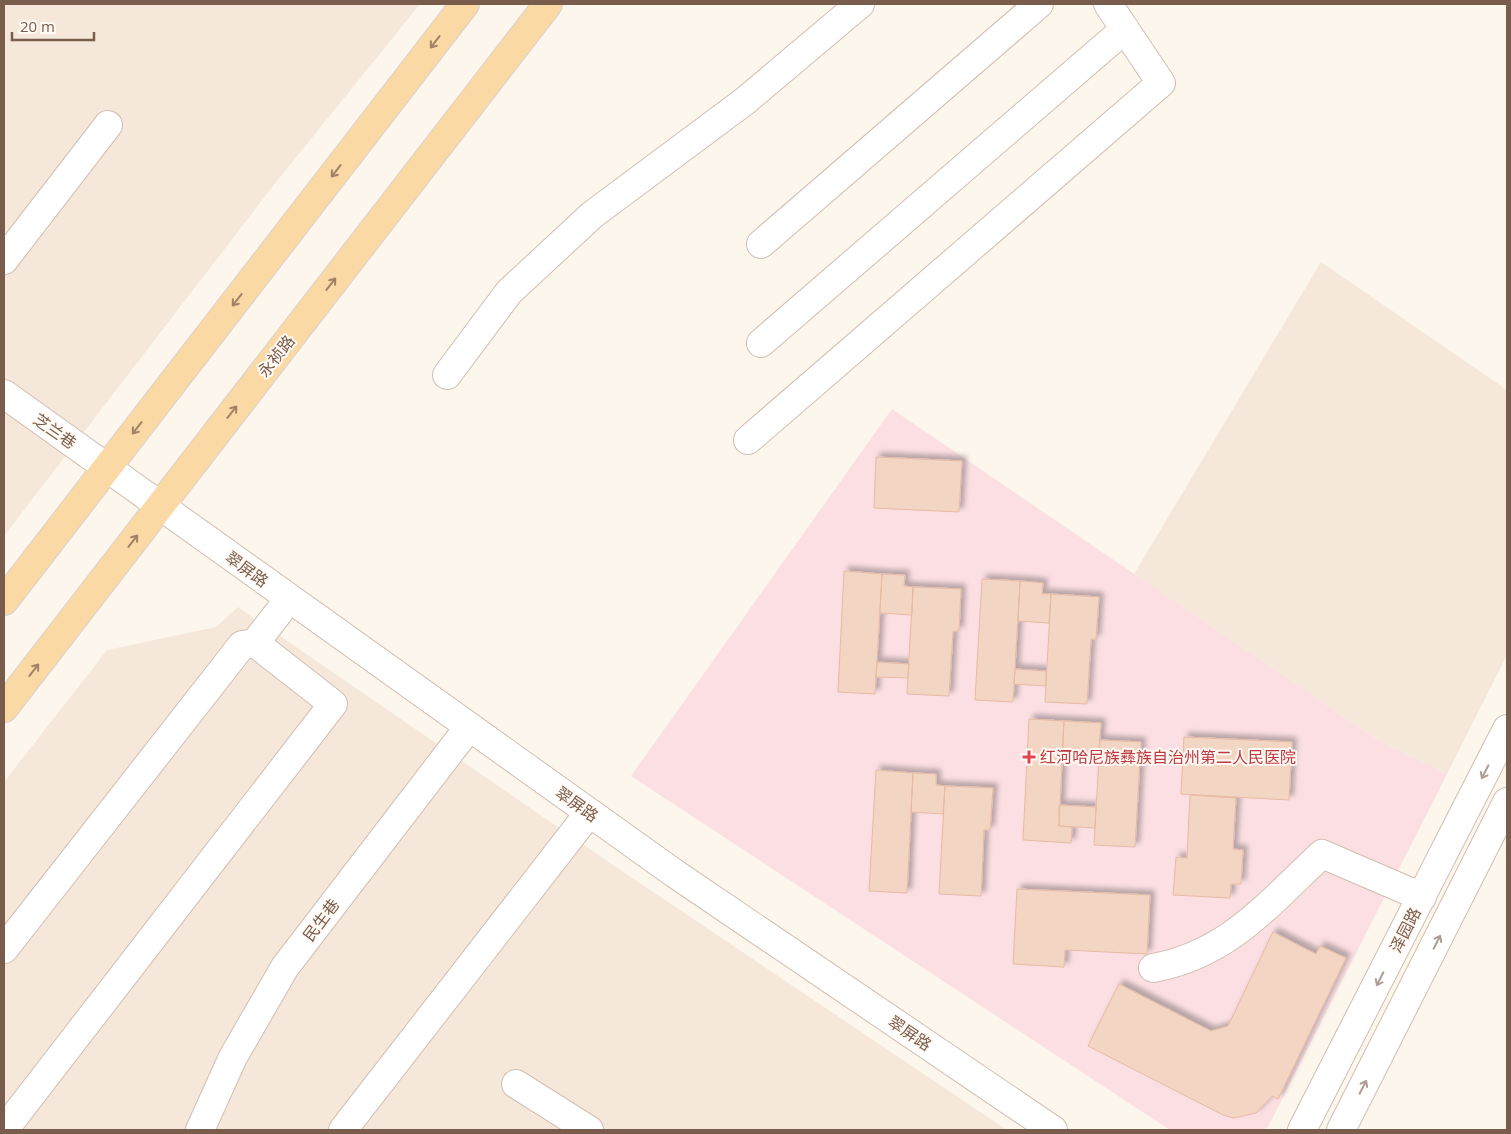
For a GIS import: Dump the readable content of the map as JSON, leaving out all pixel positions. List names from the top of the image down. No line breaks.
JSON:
{"streets":{"main road":["永祯路"],"street":["芝兰巷","翠屏路","民生巷","泽园路"]},"crossings":[["永祯路","翠屏路"],["芝兰巷","翠屏路"],["翠屏路","民生巷"]],"places":{"health":["红河哈尼族彝族自治州第二人民医院"]},"scale_bar":"20 m"}
